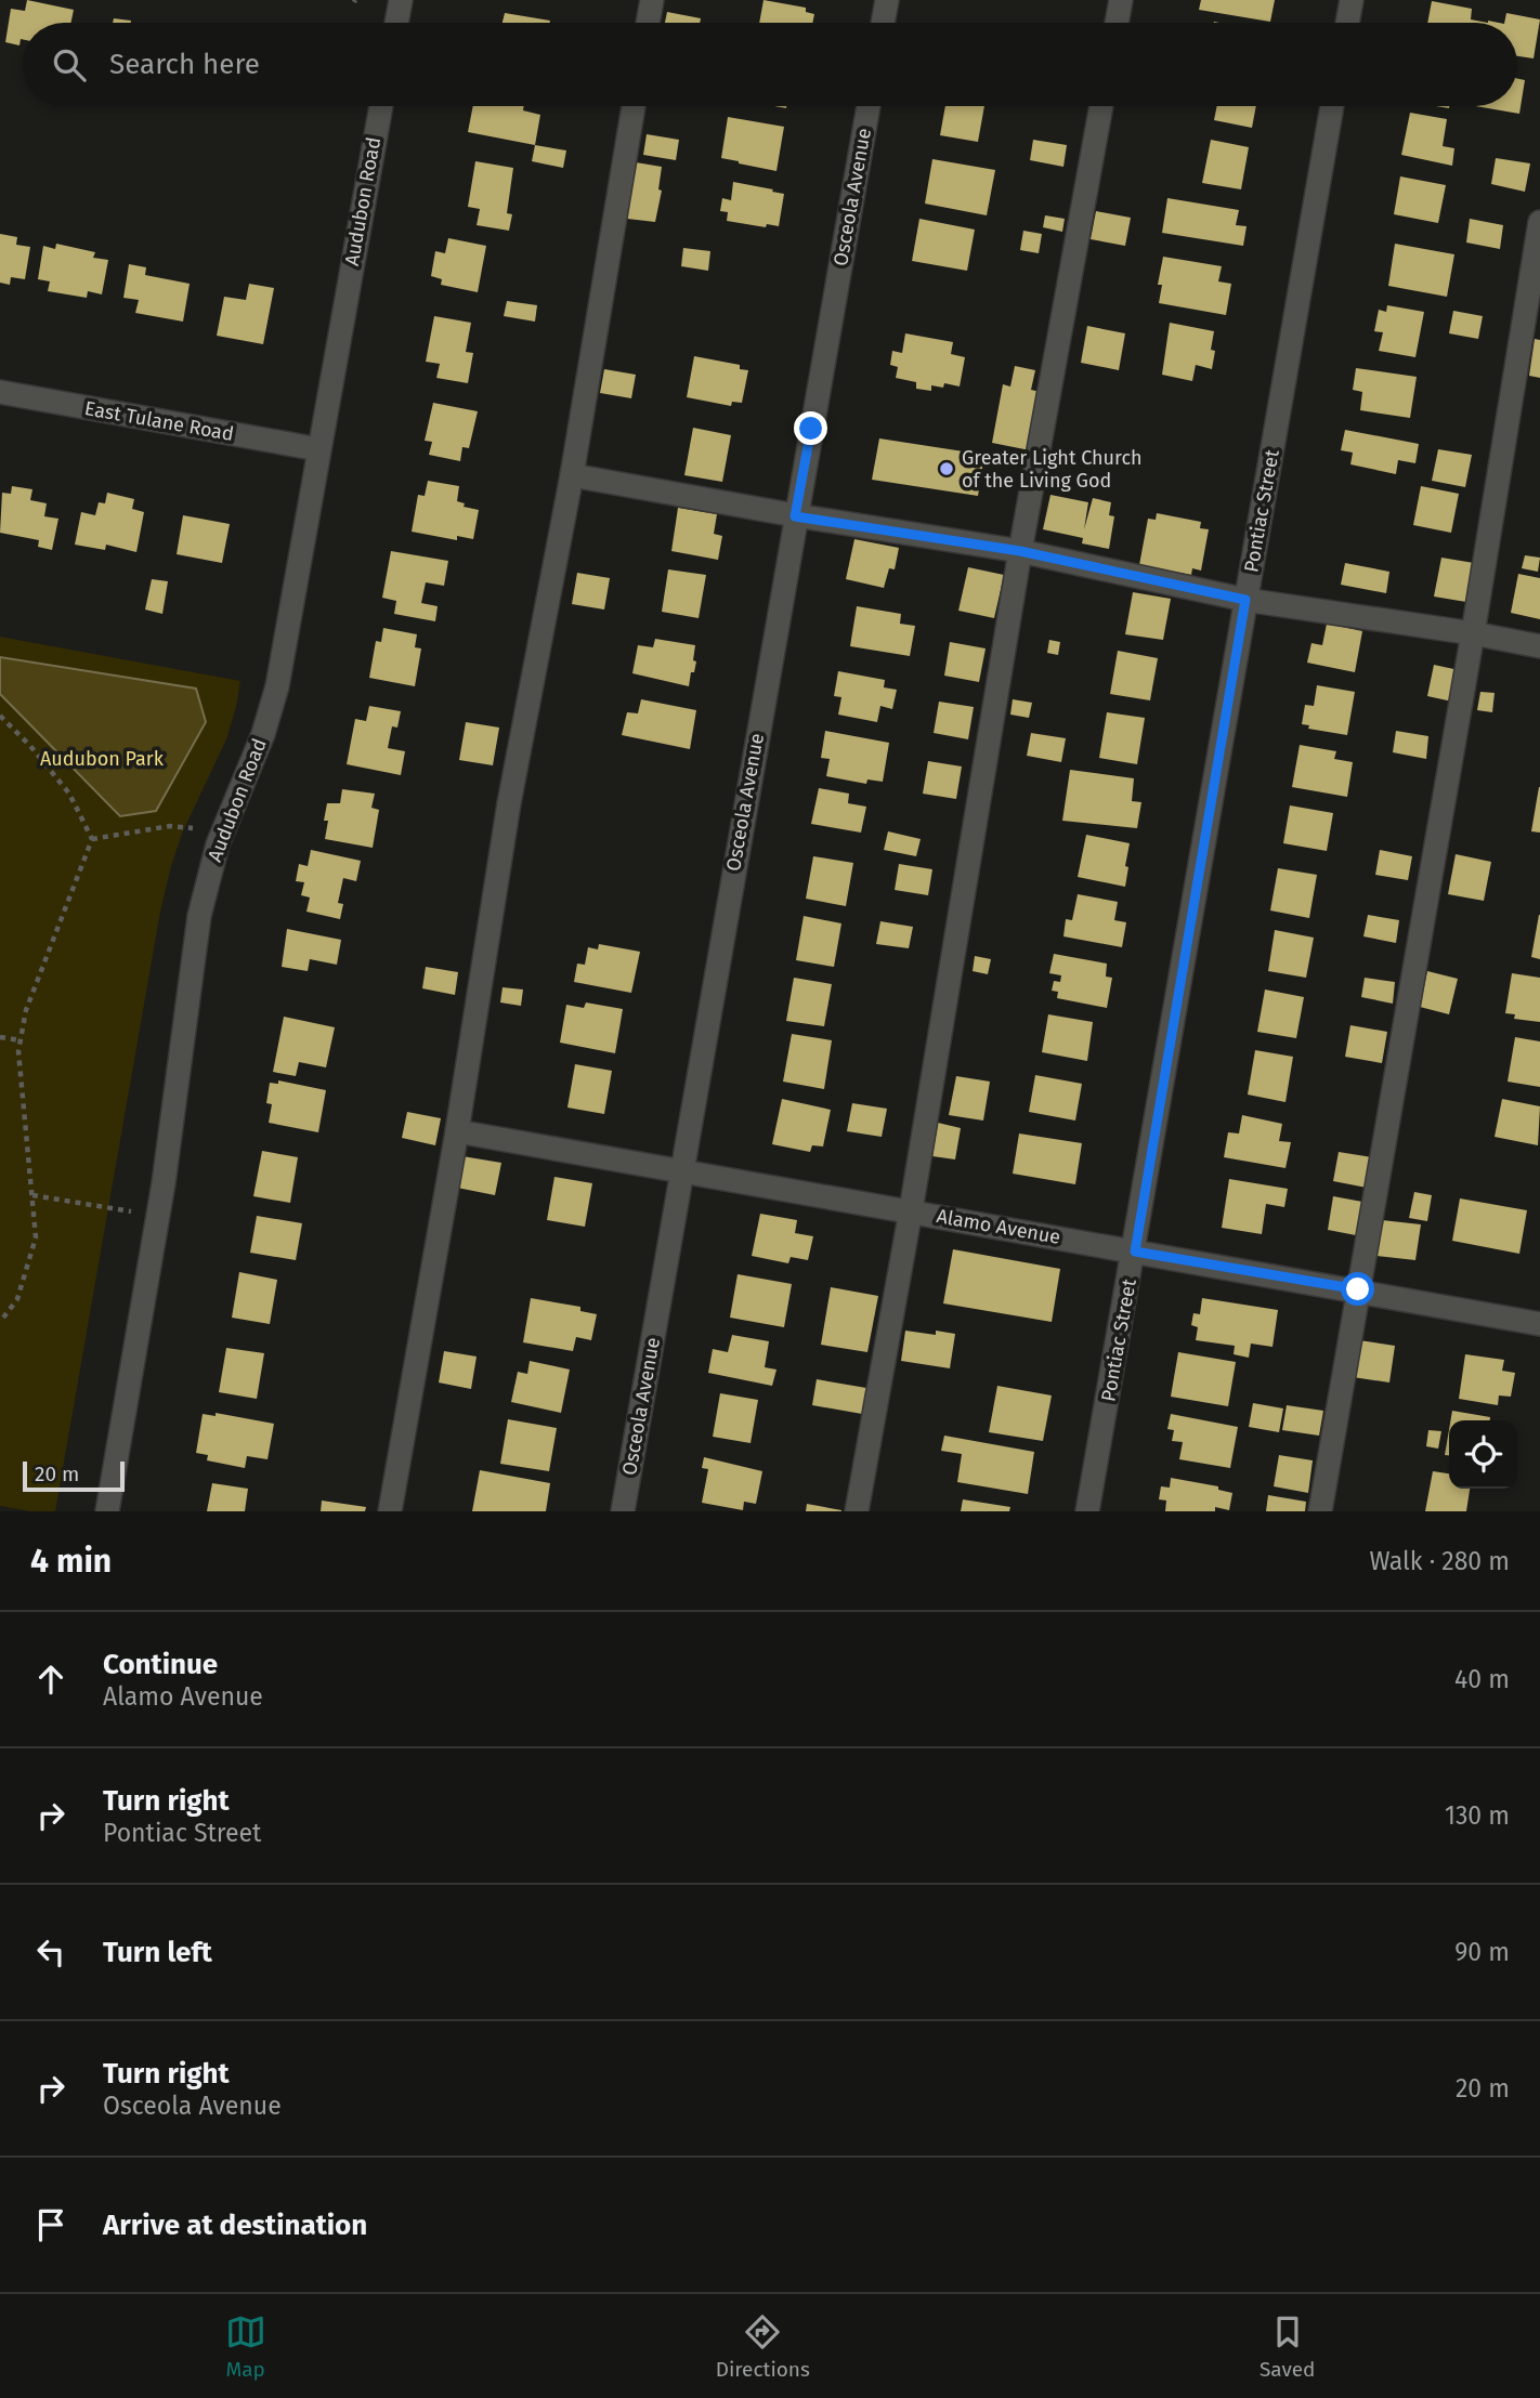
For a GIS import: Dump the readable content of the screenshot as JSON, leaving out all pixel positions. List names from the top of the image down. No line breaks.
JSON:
{"streets":{"street":["Osceola Avenue","Audubon Road","East Tulane Road","Pontiac Street","Alamo Avenue"]},"crossings":[["Osceola Avenue","Alamo Avenue"],["Audubon Road","East Tulane Road"],["Pontiac Street","Alamo Avenue"]],"parks":["Audubon Park"],"places":["Greater Light Church of the Living God"],"scale_bar":"20 m","page":{"search":"Search here","scale":"20 m","heading":["4 min","Walk · 280 m"],"list":[["Continue","Alamo Avenue","40 m"],["Turn right","Pontiac Street","130 m"],["Turn left","90 m"],["Turn right","Osceola Avenue","20 m"],"Arrive at destination"],"nav":["Map","Directions","Saved"]}}
